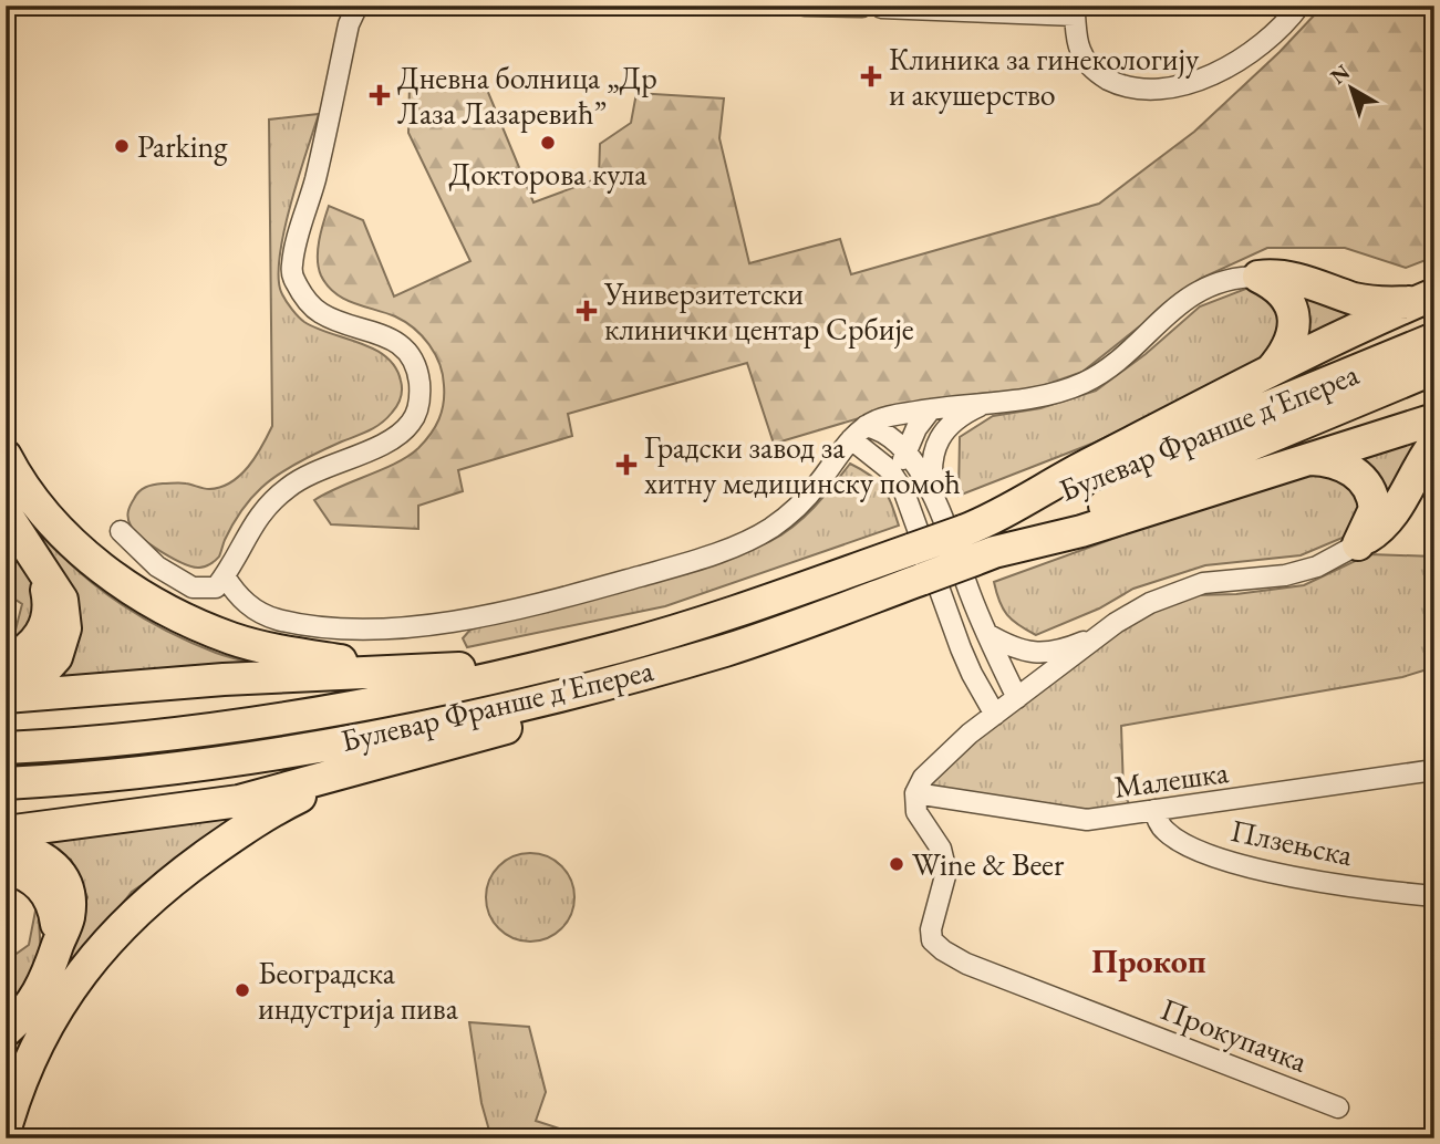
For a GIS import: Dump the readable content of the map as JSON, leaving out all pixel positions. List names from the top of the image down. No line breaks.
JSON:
{"streets":{"highway":["Булевар Франше д'Епереа"],"street":["Малешка","Плзењска","Прокупачка"]},"crossings":[["Малешка","Плзењска"],["Малешка","Прокупачка"]],"districts":["Прокоп"],"places":{"health":["Клиника за гинекологију и акушерство","Дневна болница „Др Лаза Лазаревић”","Универзитетски клинички центар Србије","Градски завод за хитну медицинску помоћ"],"other":["Докторова кула","Parking","Wine & Beer","Београдска индустрија пива"]},"north":"top left"}
